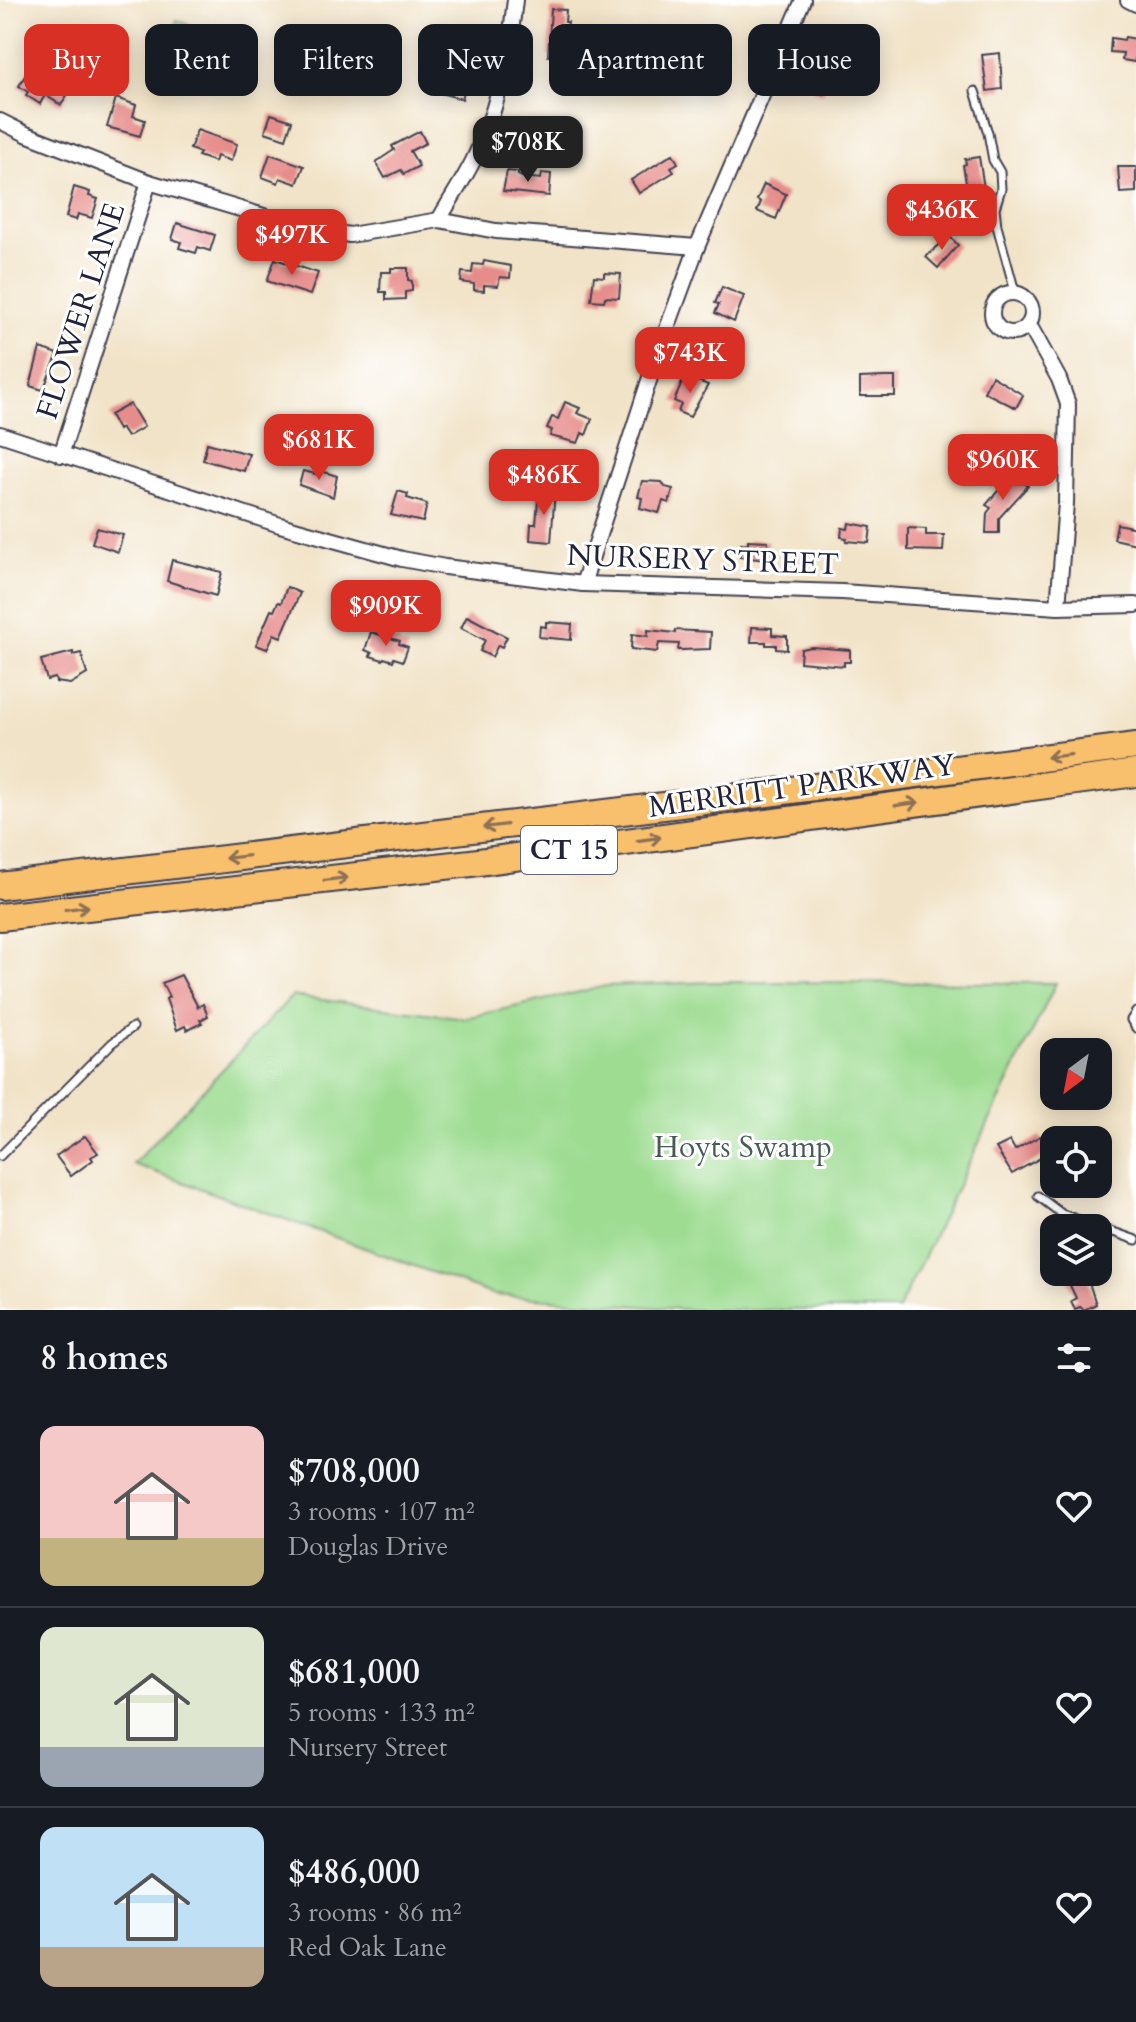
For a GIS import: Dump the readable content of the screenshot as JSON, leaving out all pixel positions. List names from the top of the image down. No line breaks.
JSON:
{"streets":{"highway":["MERRITT PARKWAY","CT 15"],"street":["FLOWER LANE","NURSERY STREET"]},"crossings":[["FLOWER LANE","NURSERY STREET"]],"parks":["Hoyts Swamp"],"north":"bottom left","page":{"chip":["Buy","Rent","Filters","New","Apartment","House"],"price":["$708K","$436K","$497K","$743K","$681K","$960K","$486K","$909K"],"heading":"8 homes","list":[{"name":"$708,000","note":"3 rooms · 107 m² · Douglas Drive"},{"name":"$681,000","note":"5 rooms · 133 m² · Nursery Street"},{"name":"$486,000","note":"3 rooms · 86 m² · Red Oak Lane"}]}}
